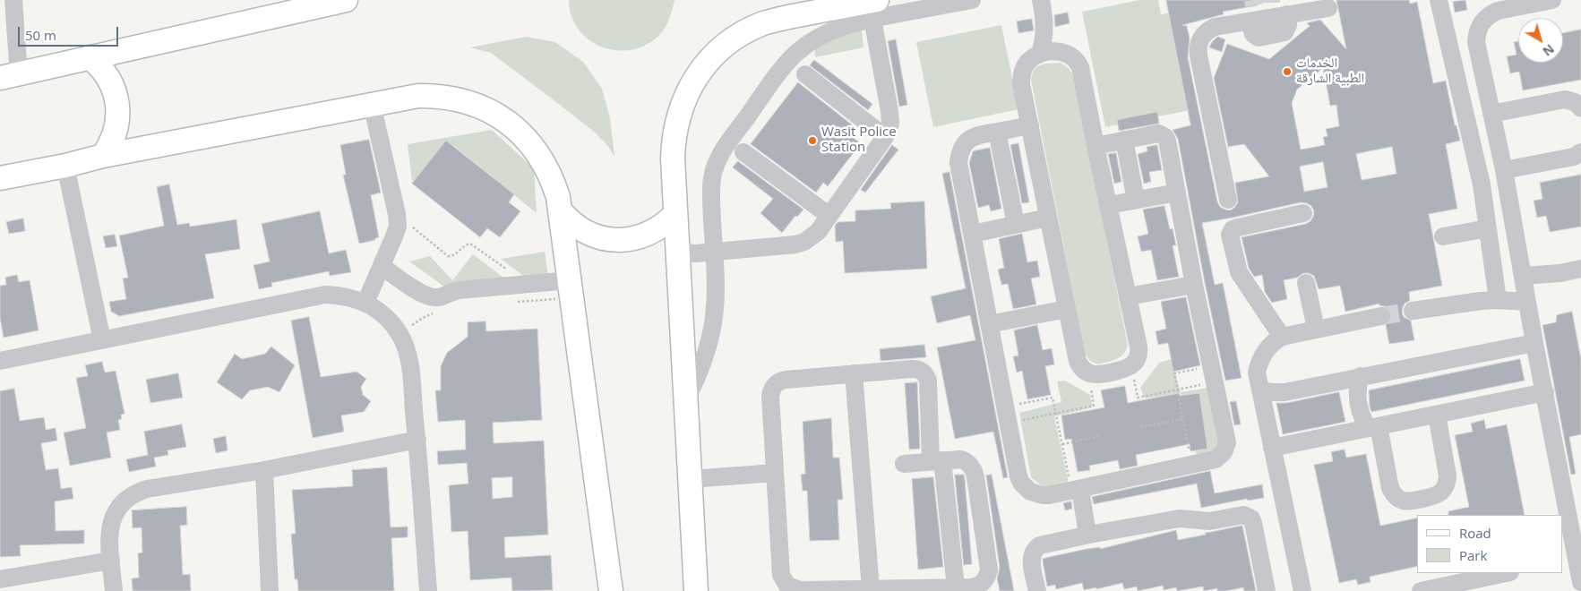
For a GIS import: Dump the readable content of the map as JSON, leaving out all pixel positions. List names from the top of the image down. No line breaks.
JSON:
{"places":["الخدمات الطبية الشارقة","Wasit Police Station"],"legend":["Road","Park"],"scale_bar":"50 m","north":"bottom right"}
